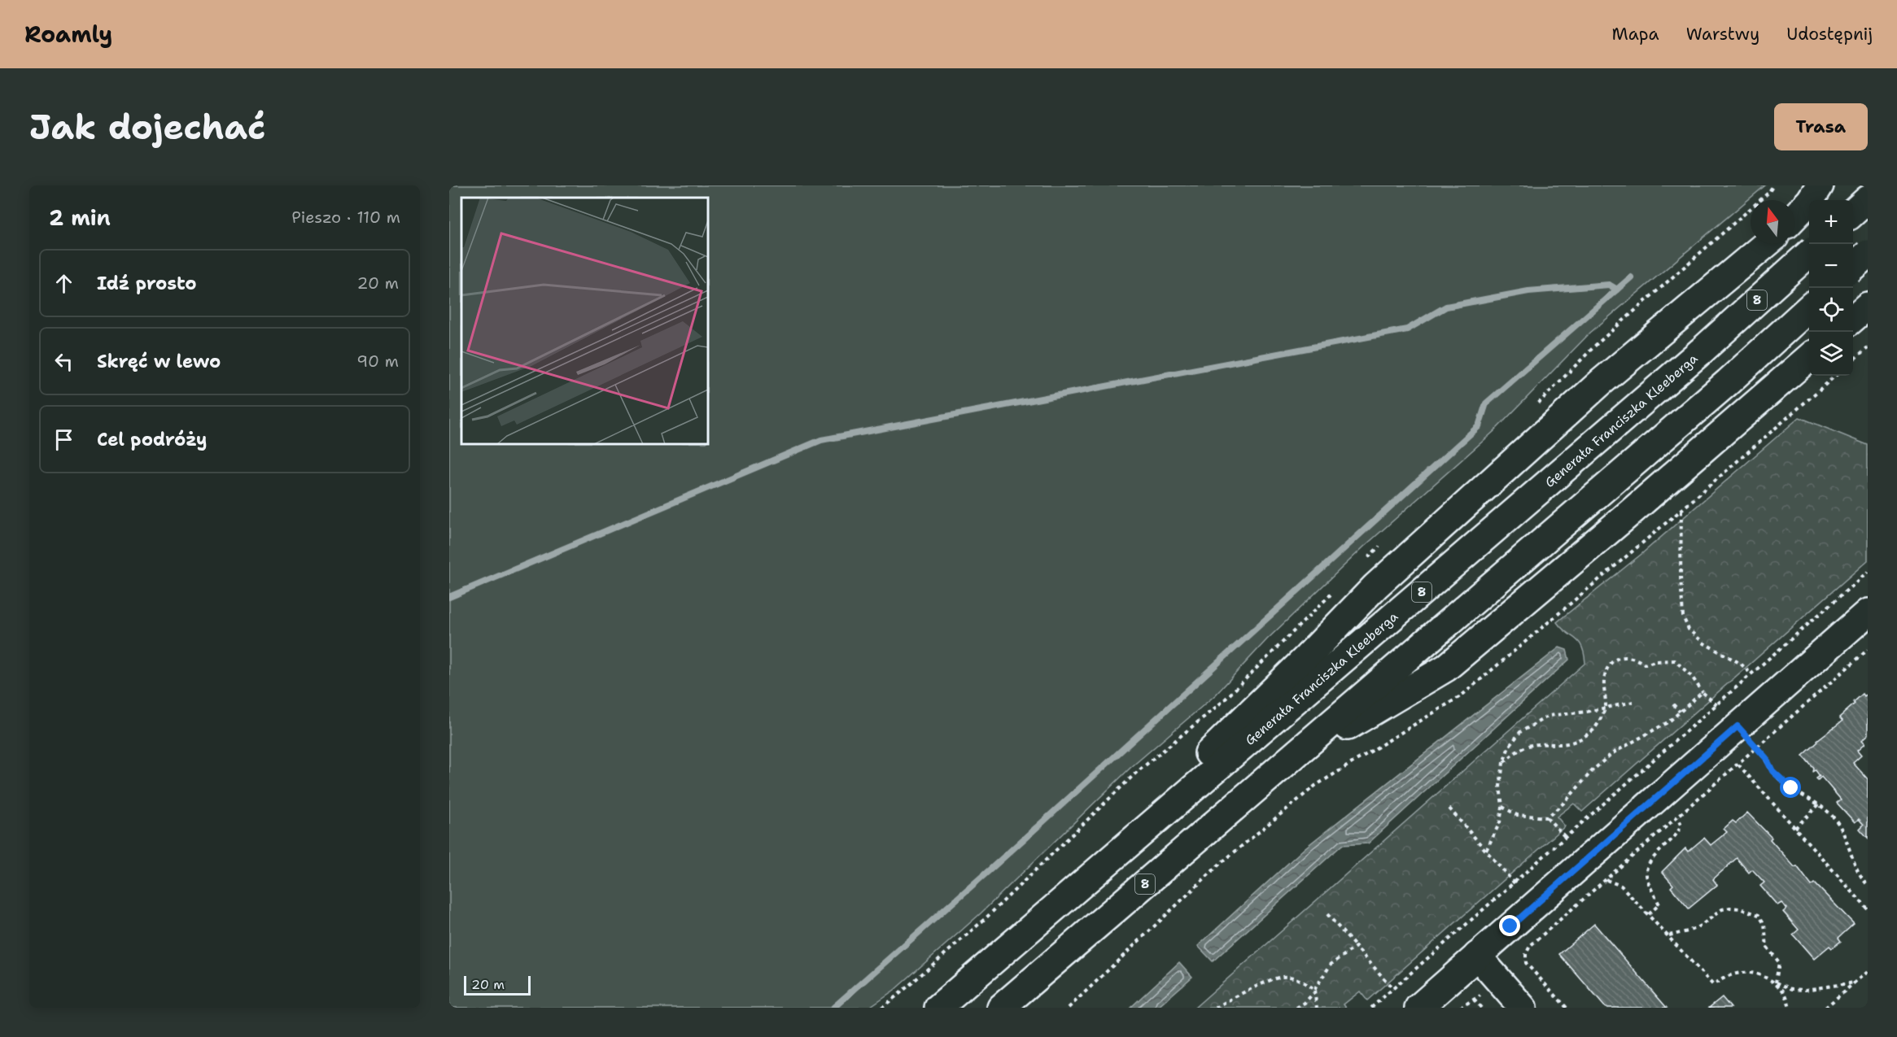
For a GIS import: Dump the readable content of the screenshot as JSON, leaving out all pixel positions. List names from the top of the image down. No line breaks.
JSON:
{"streets":{"main road":["8","Generała Franciszka Kleeberga"]},"scale_bar":"20 m","north":"top","page":{"header":"Roamly","nav":["Mapa","Warstwy","Udostępnij"],"buttons":"Trasa","title":"Jak dojechać","heading":["2 min","Pieszo · 110 m"],"map_buttons":["+","−"],"list":[["Idź prosto","20 m"],["Skręć w lewo","90 m"],"Cel podróży"],"scale":"20 m"}}
